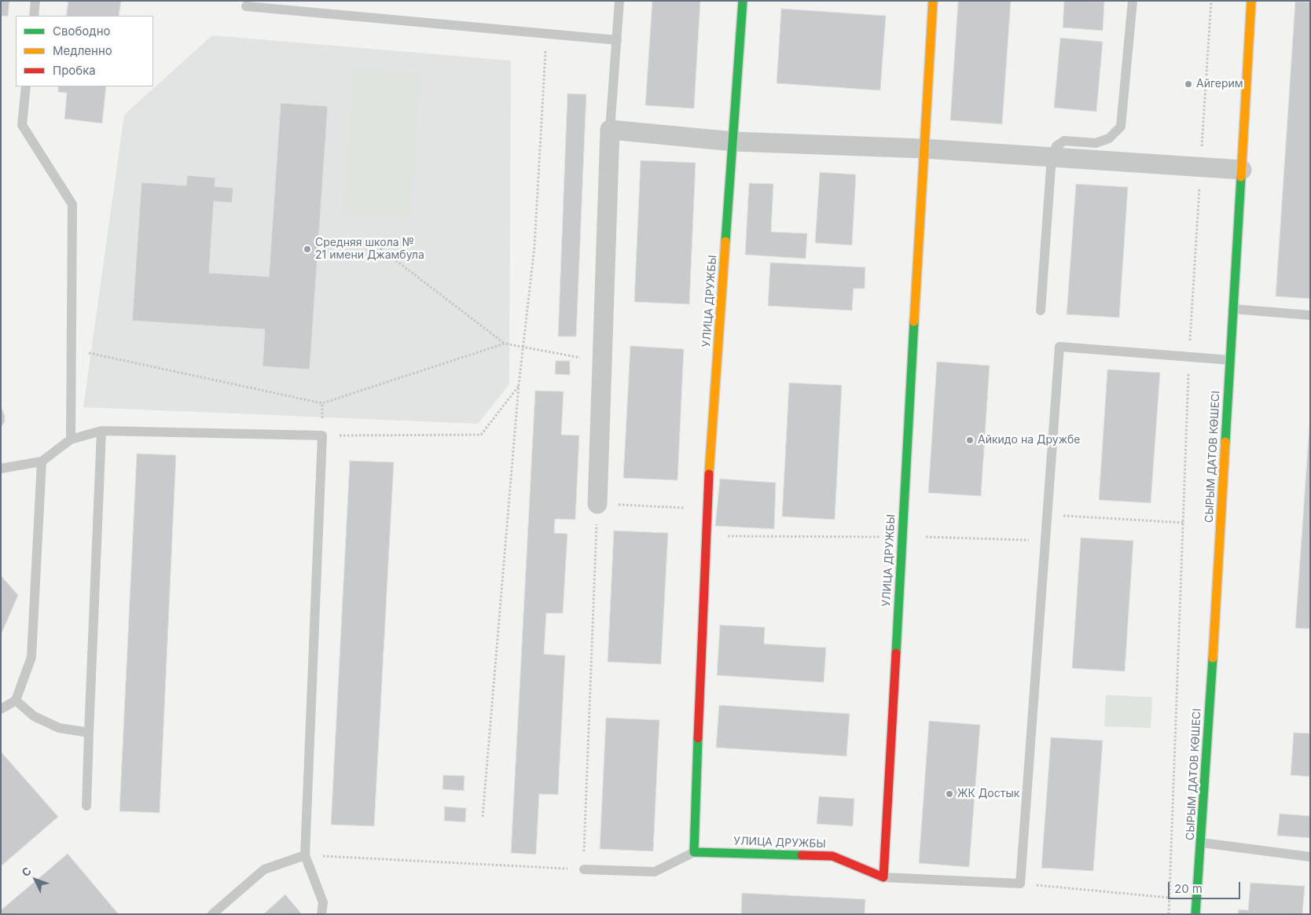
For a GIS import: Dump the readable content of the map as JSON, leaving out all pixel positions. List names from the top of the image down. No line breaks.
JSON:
{"streets":{"street":["УЛИЦА ДРУЖБЫ","СЫРЫМ ДАТОВ КӨШЕСІ"]},"places":["Айгерим","Средняя школа № 21 имени Джамбула","Айкидо на Дружбе","ЖК Достык"],"legend":["Свободно","Медленно","Пробка"],"scale_bar":"20 m","north":"top left"}
